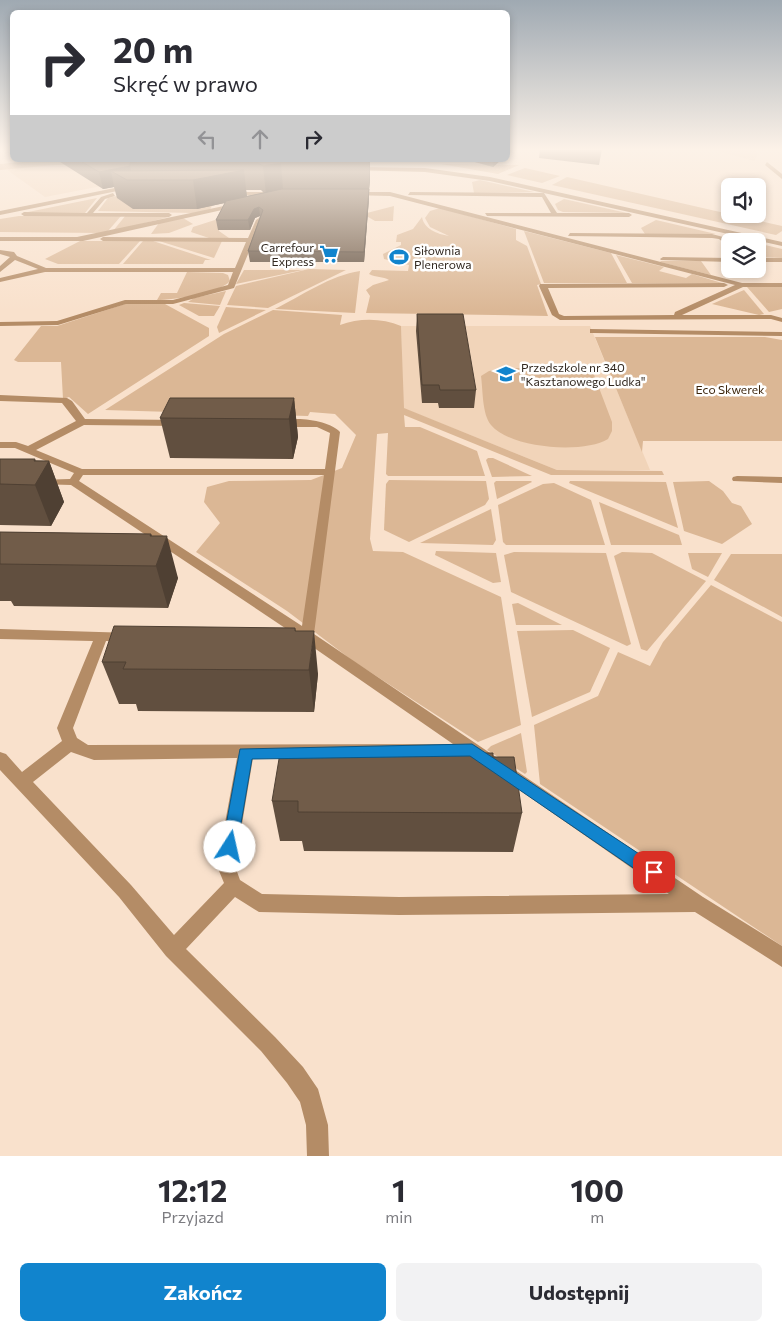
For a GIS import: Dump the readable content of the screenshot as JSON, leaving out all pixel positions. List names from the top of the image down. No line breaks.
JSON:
{"parks":["Eco Skwerek"],"places":{"supermarket":["Carrefour Express"],"sports":["Siłownia Plenerowa"],"school or university":["Przedszkole nr 340 \"Kasztanowego Ludka\""]},"page":{"turn":["20 m","Skręć w prawo"],"eta":["12:12","Przyjazd","1","min","100","m"],"buttons":["Zakończ","Udostępnij"]}}
